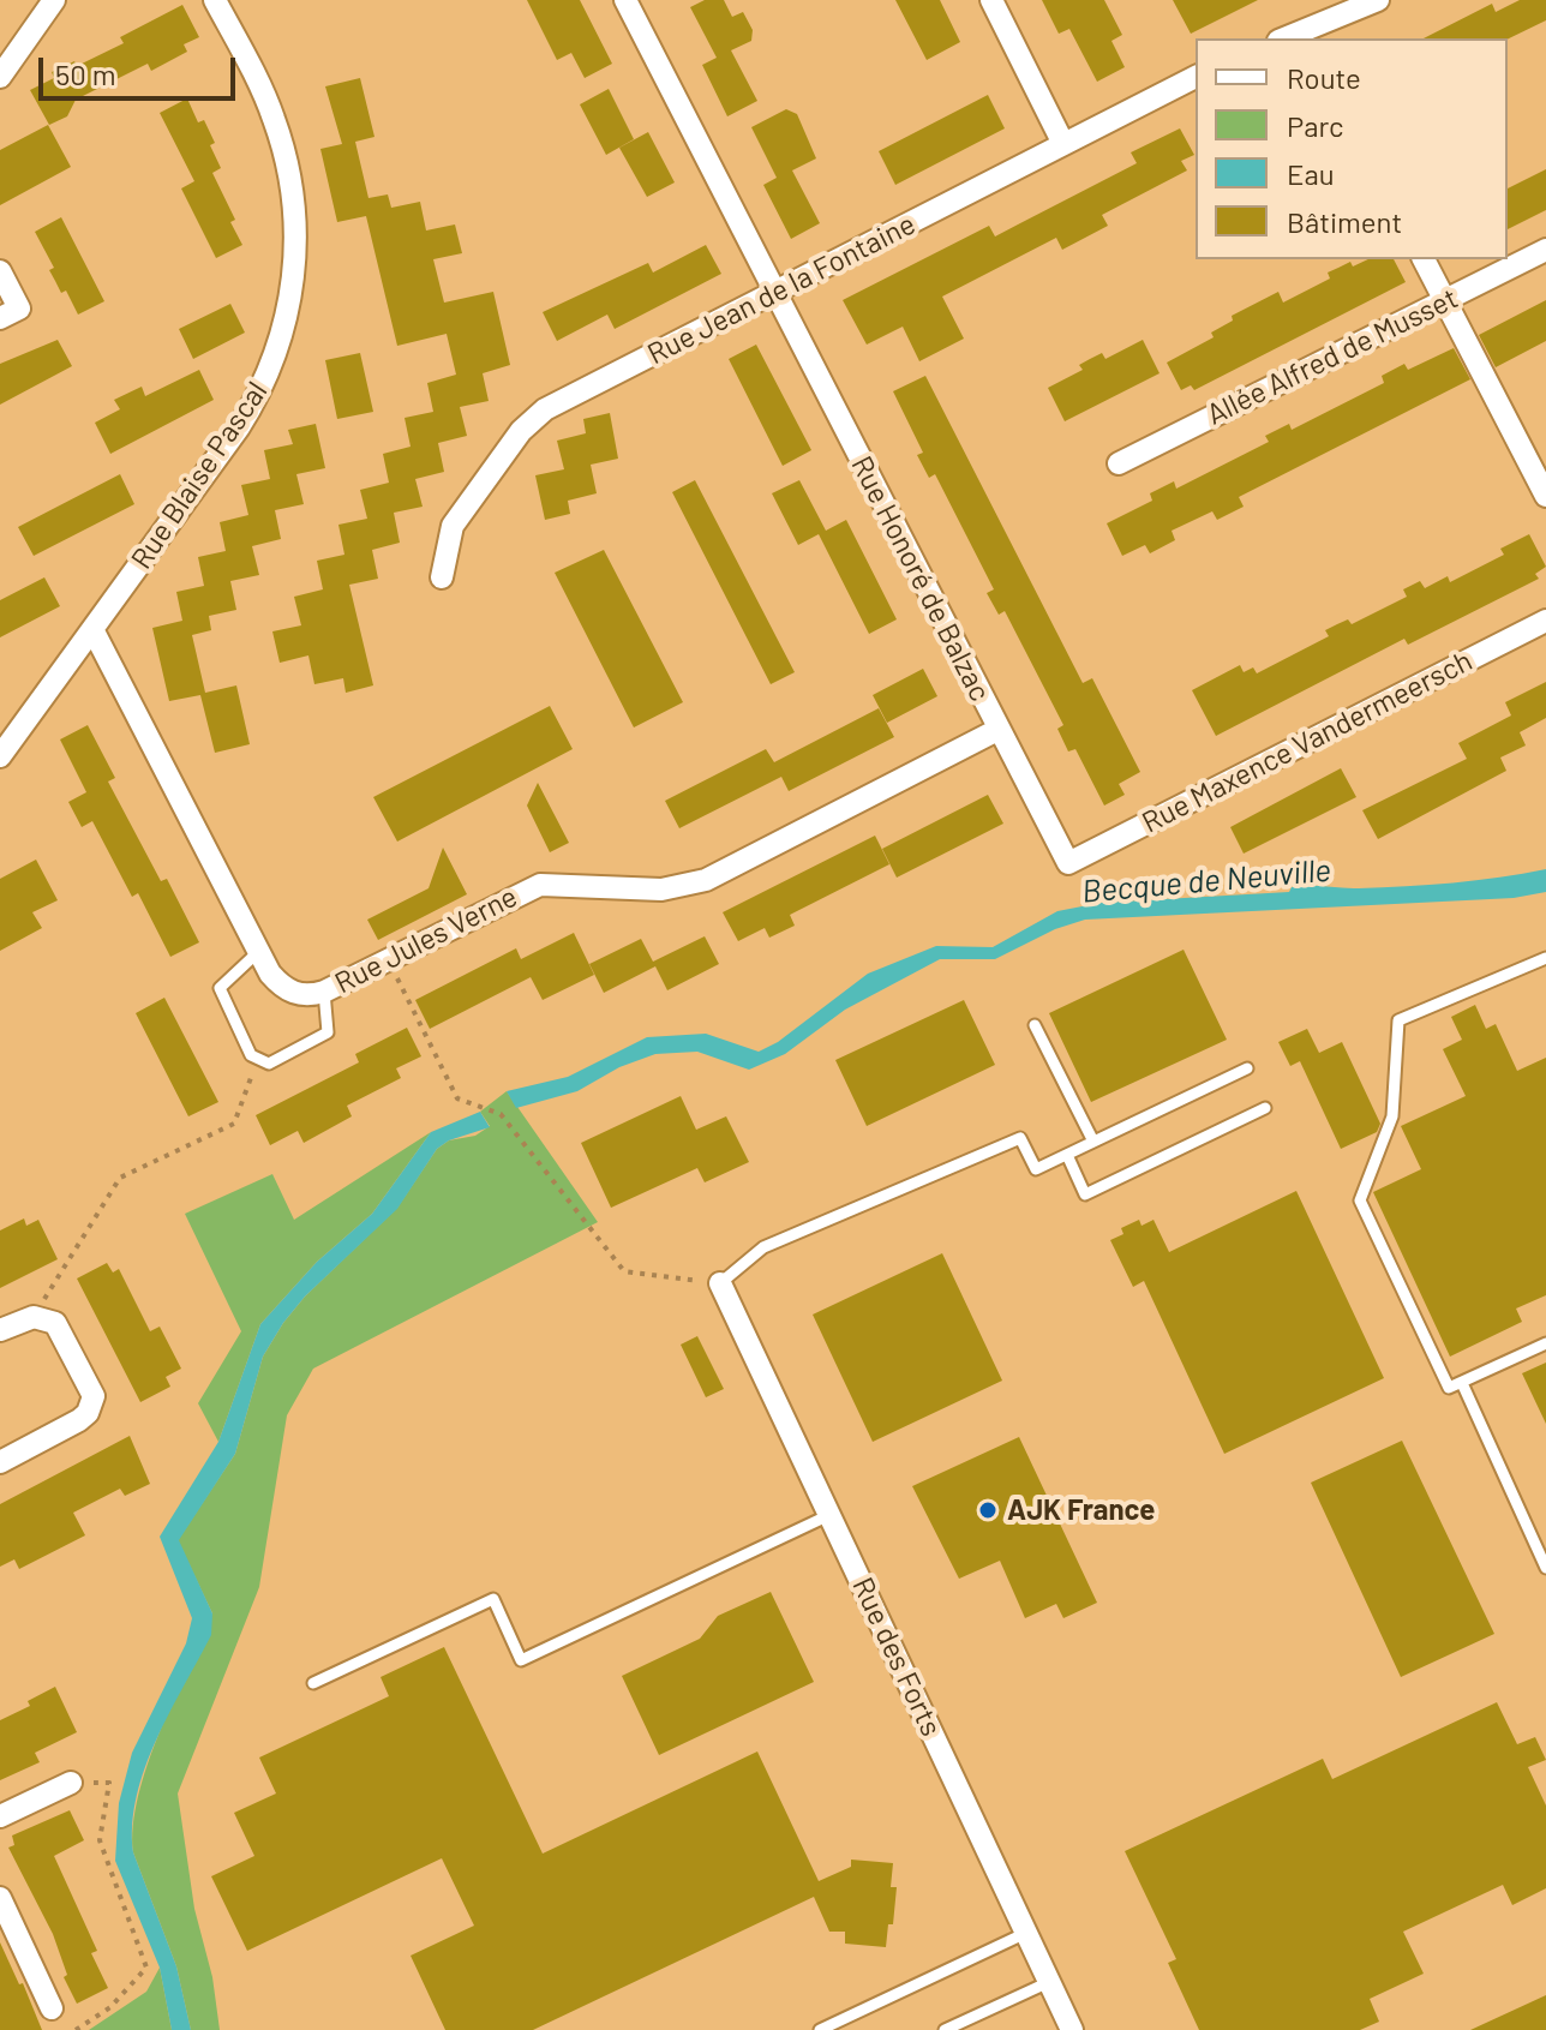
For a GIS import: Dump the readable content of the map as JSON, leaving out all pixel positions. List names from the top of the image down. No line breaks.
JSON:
{"streets":{"street":["Rue Jean de la Fontaine","Allée Alfred de Musset","Rue Blaise Pascal","Rue Honoré de Balzac","Rue Maxence Vandermeersch","Rue Jules Verne","Rue des Forts"]},"crossings":[["Rue Jean de la Fontaine","Rue Honoré de Balzac"],["Rue Blaise Pascal","Rue Jules Verne"],["Rue Honoré de Balzac","Rue Maxence Vandermeersch"],["Rue Honoré de Balzac","Rue Jules Verne"]],"water":["Becque de Neuville"],"places":["AJK France"],"legend":["Route","Parc","Eau","Bâtiment"],"scale_bar":"50 m"}
